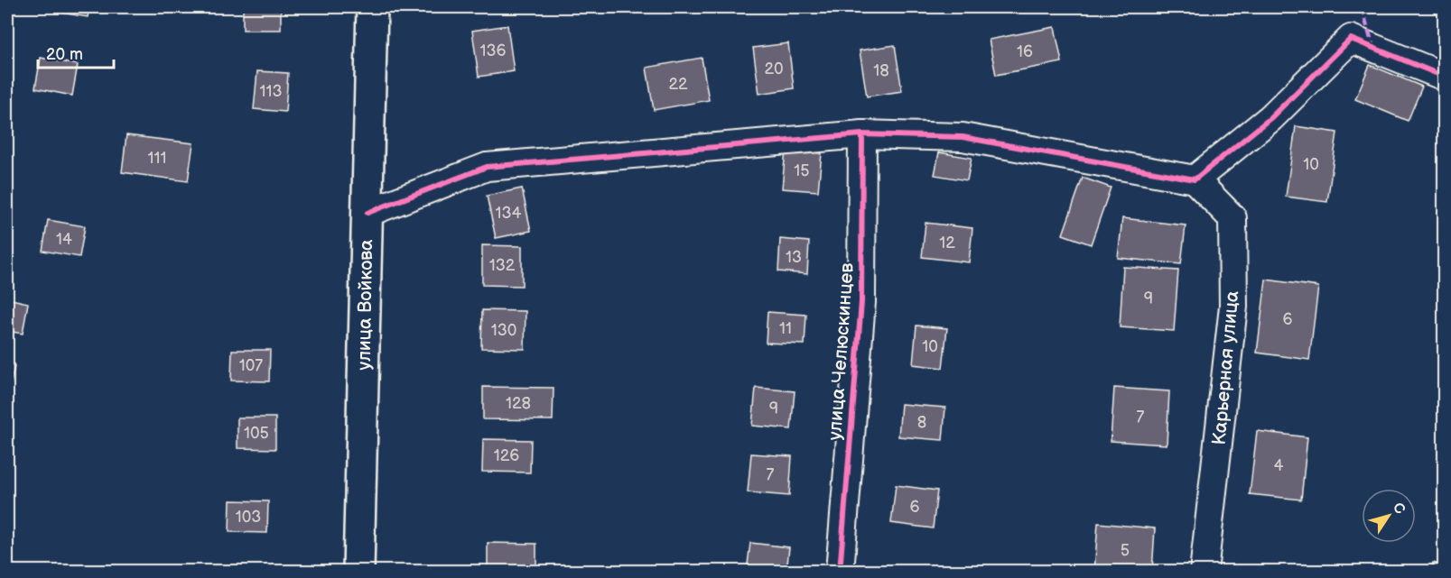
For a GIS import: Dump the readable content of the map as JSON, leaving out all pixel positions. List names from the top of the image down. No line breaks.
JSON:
{"streets":{"main road":["улица Войкова"],"street":["улица Челюскинцев","Карьерная улица"]},"house_numbers":["136","16","20","18","22","113","111","10","15","134","14","12","13","132","9","6","11","130","10","107","128","9","7","8","105","126","4","7","6","103","5"],"scale_bar":"20 m","north":"top right"}
